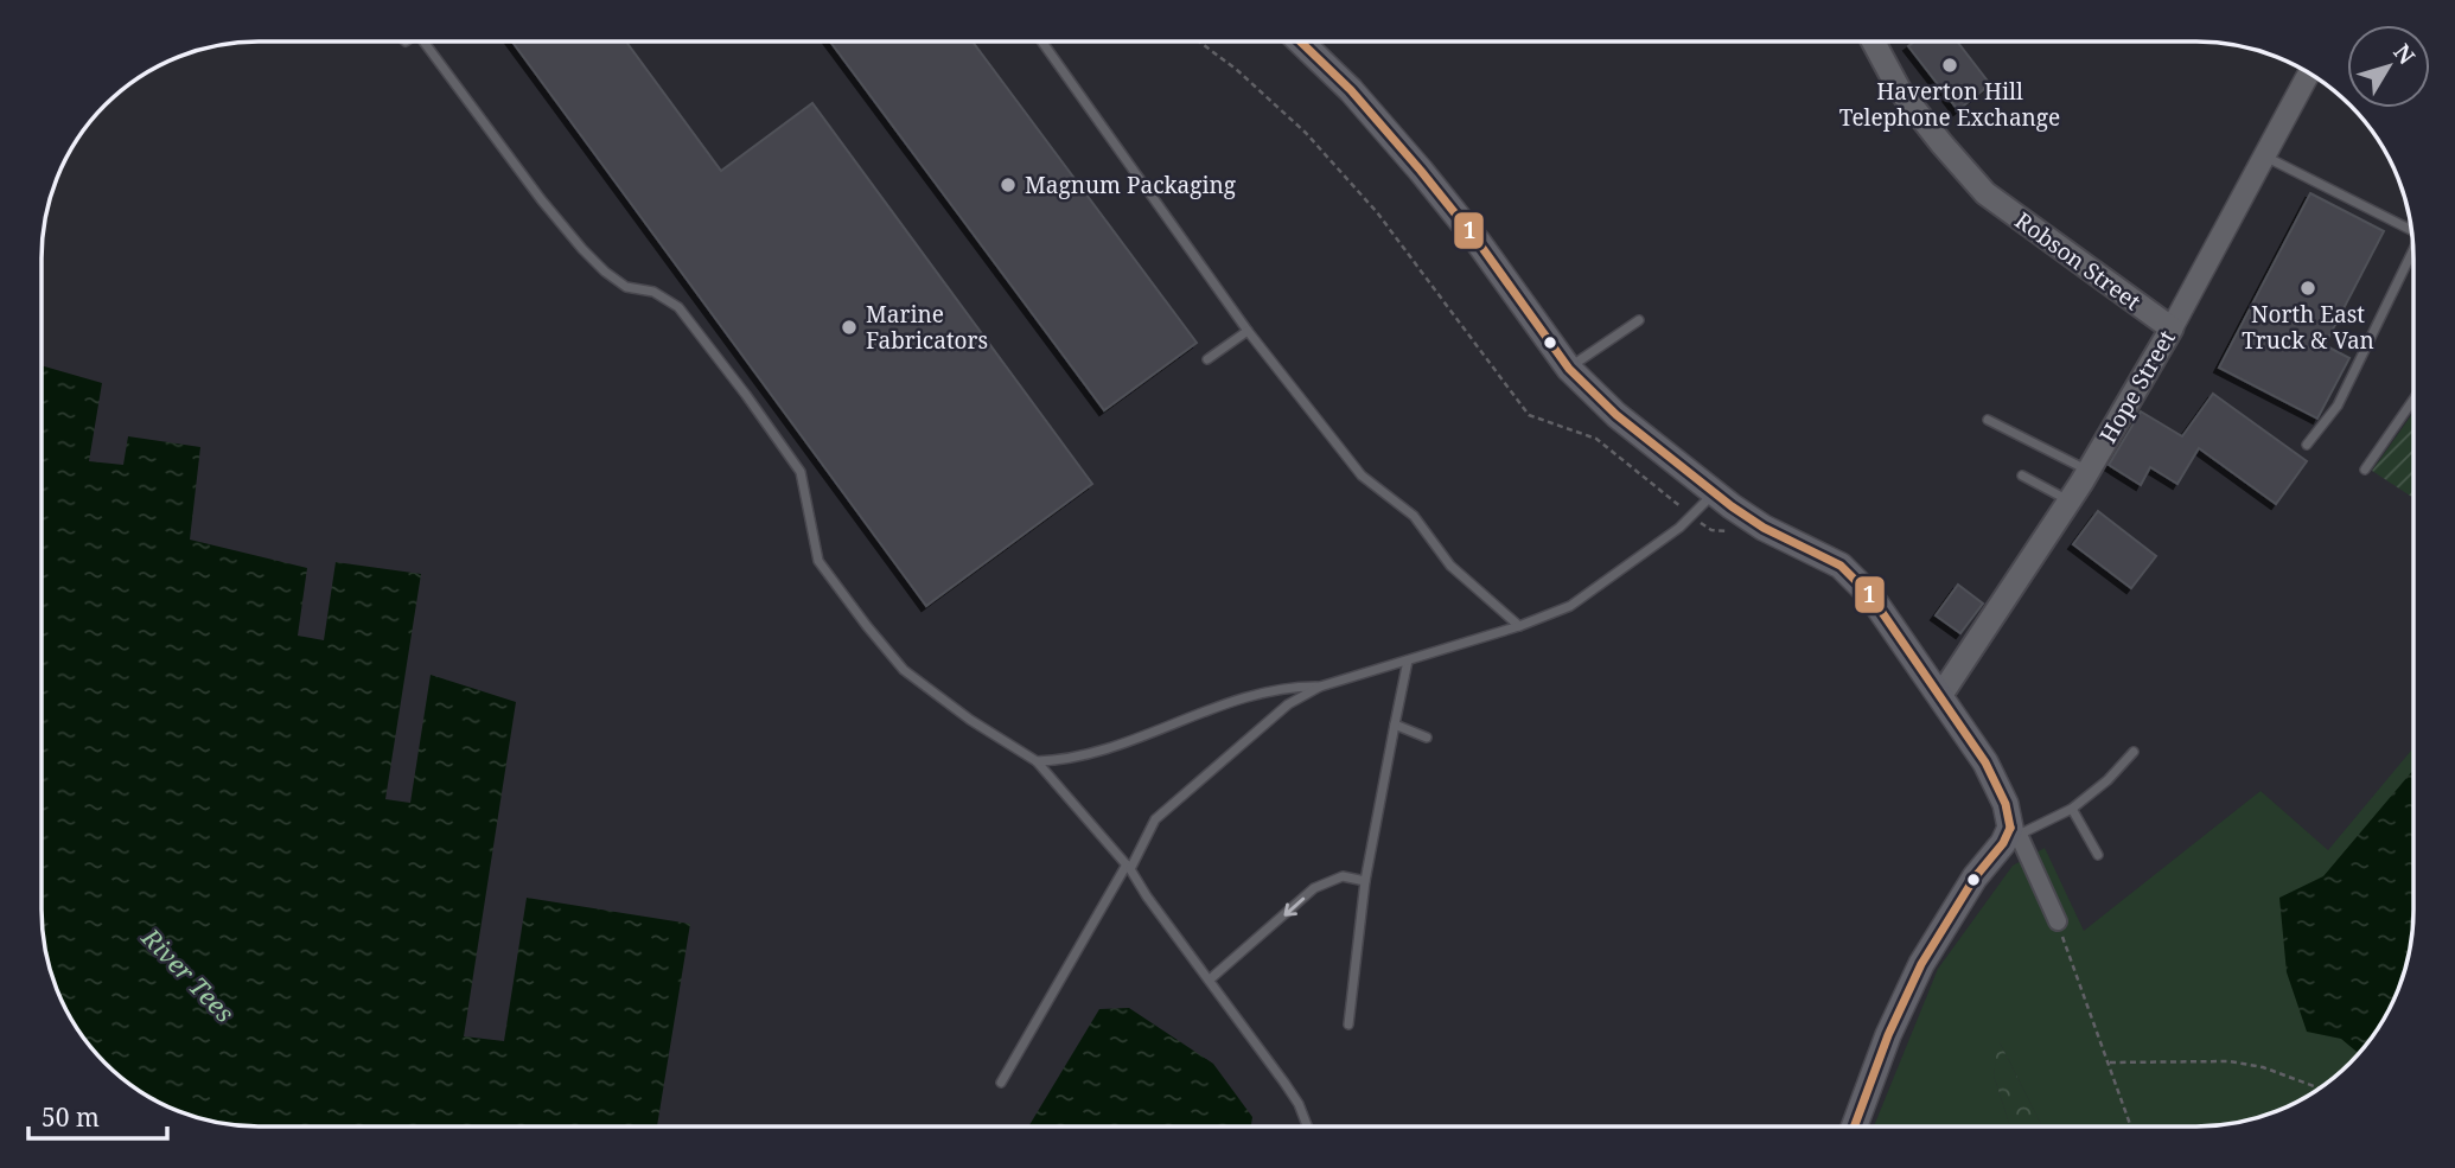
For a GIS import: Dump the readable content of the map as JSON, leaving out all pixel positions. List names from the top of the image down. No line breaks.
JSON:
{"streets":{"main road":["Robson Street","Hope Street"]},"crossings":[["Robson Street","Hope Street"]],"water":["River Tees"],"places":["Haverton Hill Telephone Exchange","Magnum Packaging","North East Truck & Van","Marine Fabricators"],"lines":["transit line 1"],"scale_bar":"50 m","north":"top right"}
